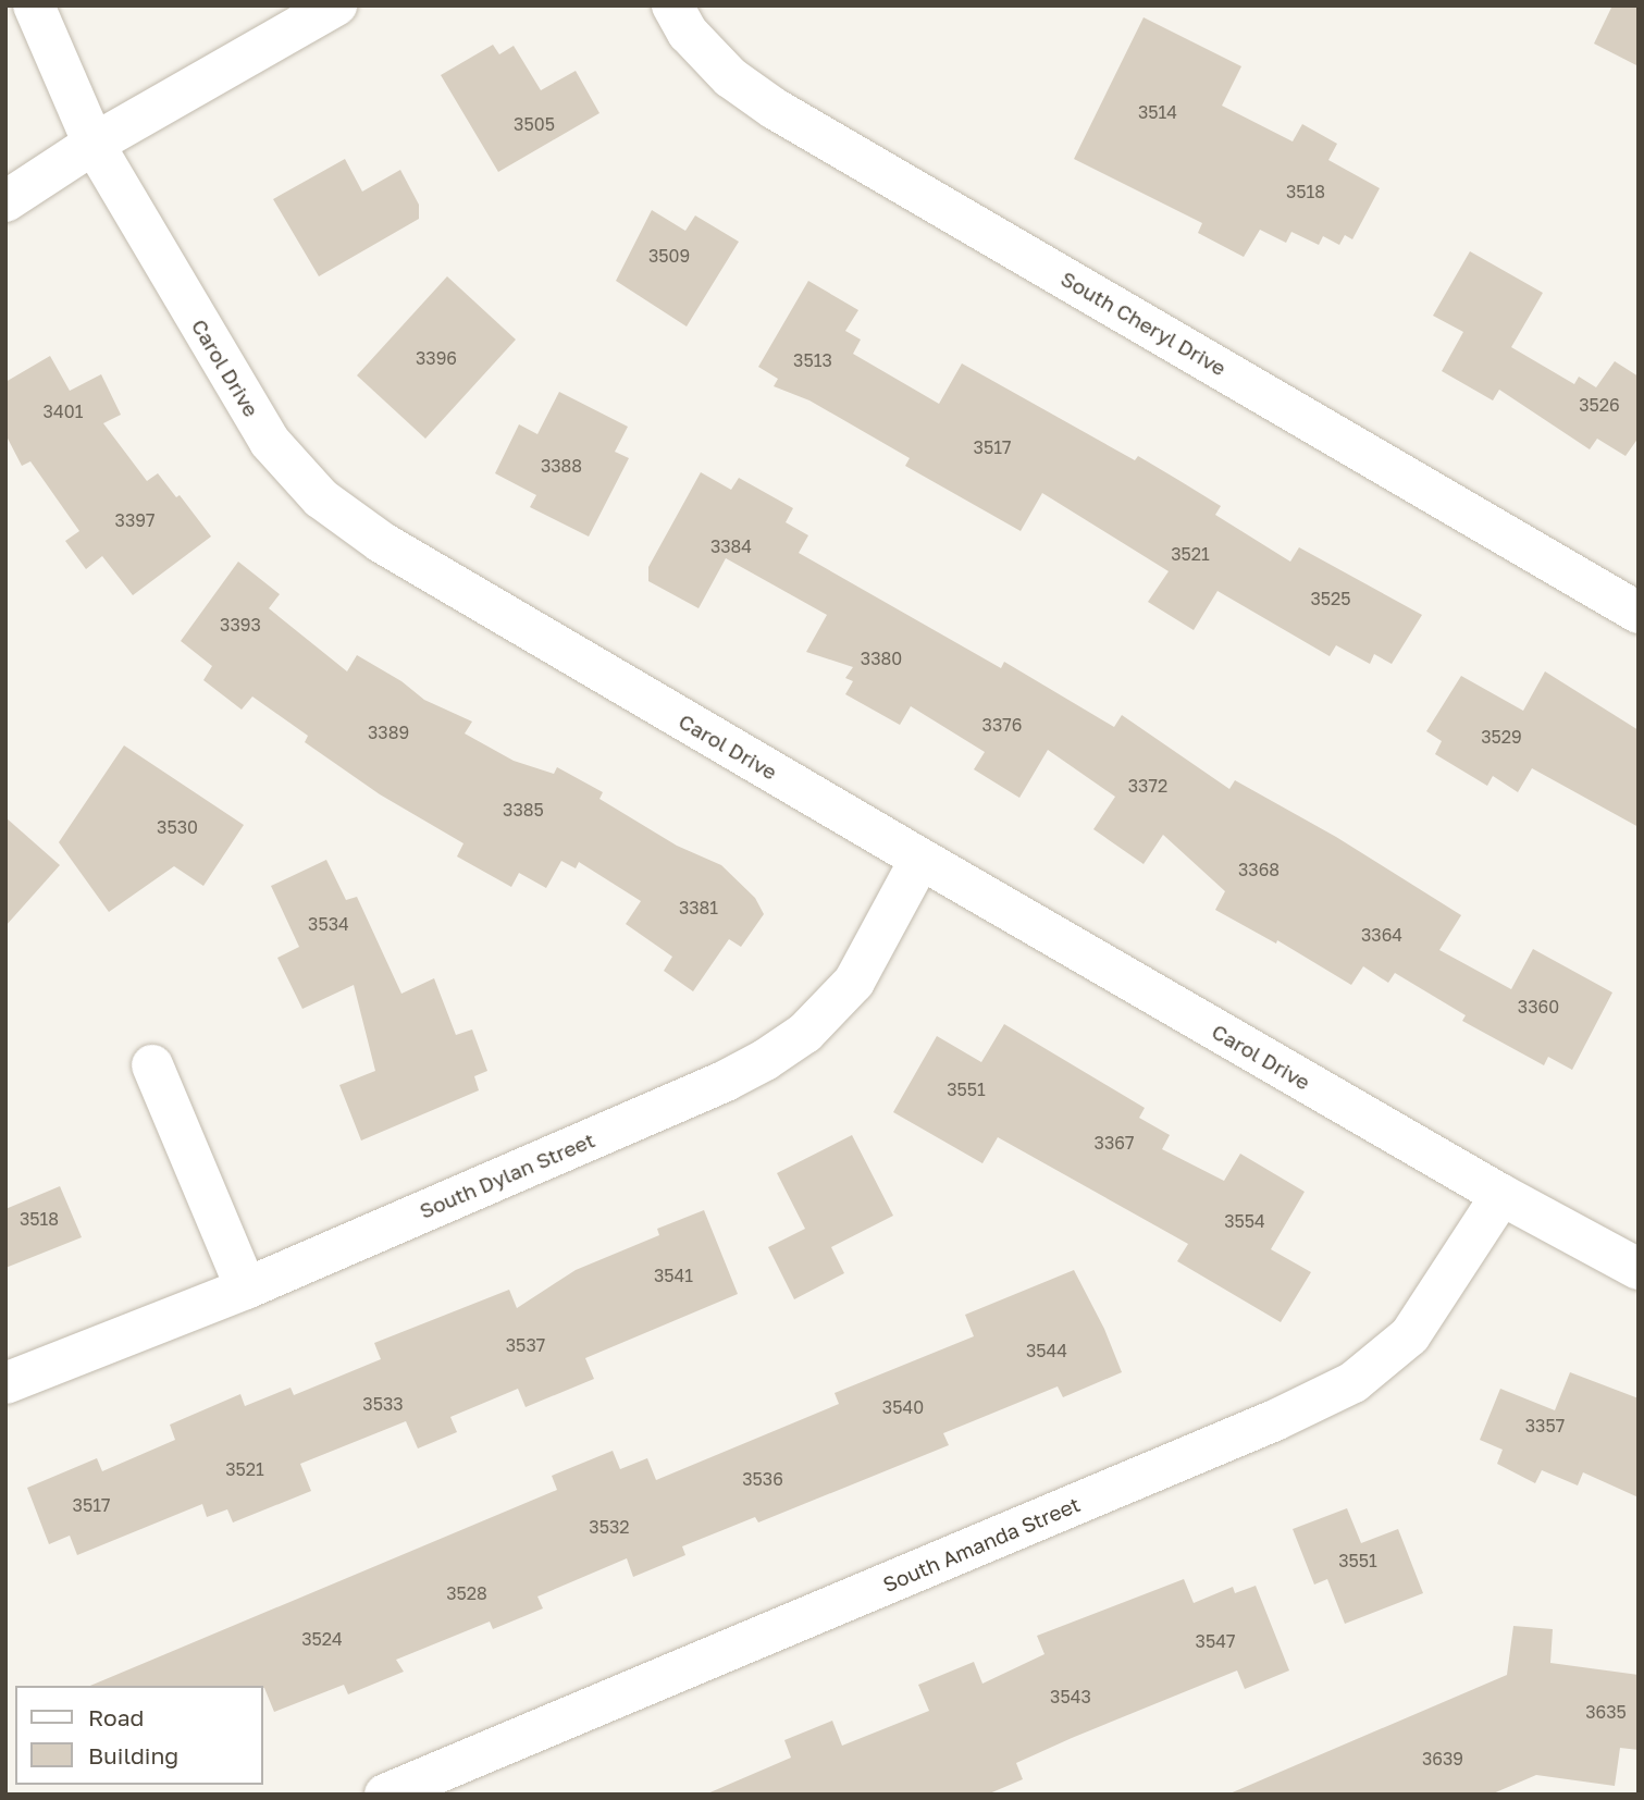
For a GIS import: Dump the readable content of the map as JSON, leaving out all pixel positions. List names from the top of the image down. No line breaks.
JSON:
{"streets":{"street":["South Cheryl Drive","Carol Drive","South Dylan Street","South Amanda Street"]},"crossings":[["Carol Drive","South Dylan Street"],["Carol Drive","South Amanda Street"]],"house_numbers":["3514","3505","3518","3509","3396","3513","3526","3401","3517","3388","3397","3384","3521","3525","3393","3380","3376","3389","3529","3372","3385","3530","3368","3381","3534","3364","3360","3551","3367","3518","3554","3541","3537","3544","3533","3540","3357","3521","3536","3517","3532","3551","3528","3524","3547","3543","3635","3639"],"legend":["Road","Building"]}
